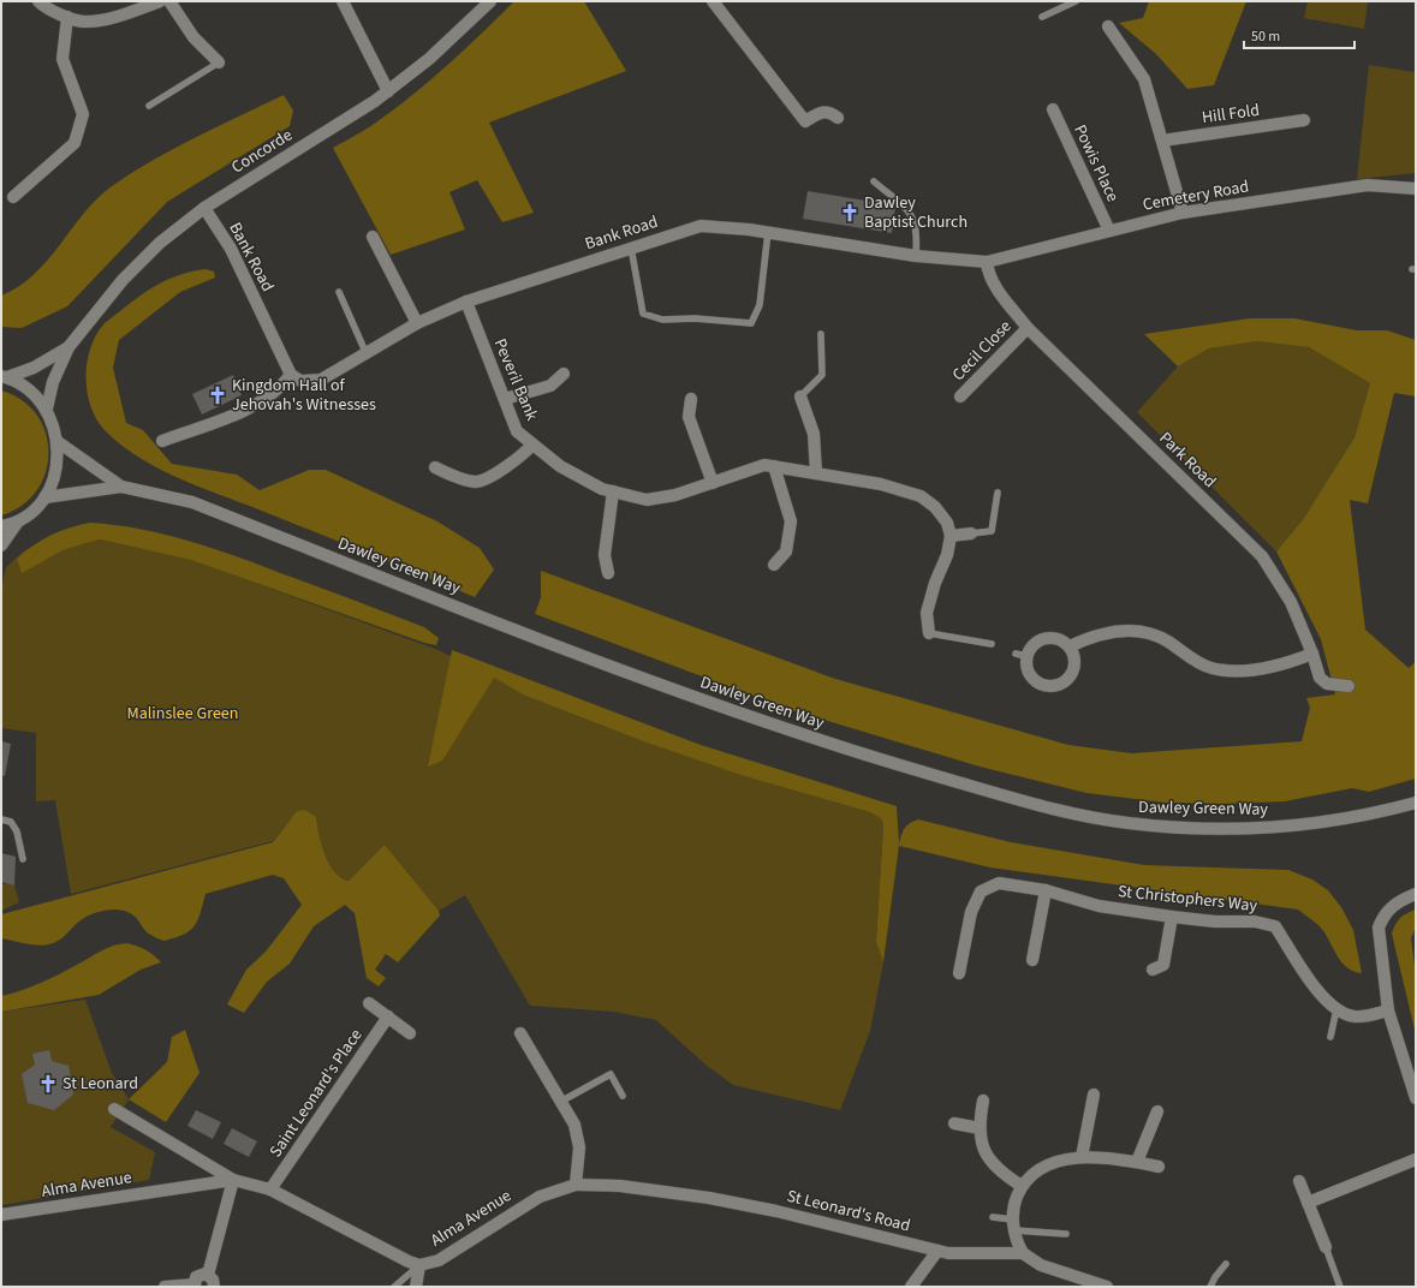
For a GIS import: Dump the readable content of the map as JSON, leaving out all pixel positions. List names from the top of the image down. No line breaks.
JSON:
{"streets":{"street":["Hill Fold","Concorde","Powis Place","Cemetery Road","Bank Road","Cecil Close","Peveril Bank","Park Road","Dawley Green Way","St Christophers Way","Saint Leonard's Place","Alma Avenue","St Leonard's Road"]},"crossings":[["Concorde","Bank Road"],["Powis Place","Cemetery Road"],["Cemetery Road","Bank Road"],["Cemetery Road","Park Road"],["Bank Road","Peveril Bank"],["Bank Road","Park Road"],["Cecil Close","Park Road"],["Saint Leonard's Place","Alma Avenue"],["Alma Avenue","St Leonard's Road"]],"parks":["Malinslee Green"],"places":{"church":["Dawley Baptist Church","Kingdom Hall of Jehovah's Witnesses","St Leonard"]},"scale_bar":"50 m"}
